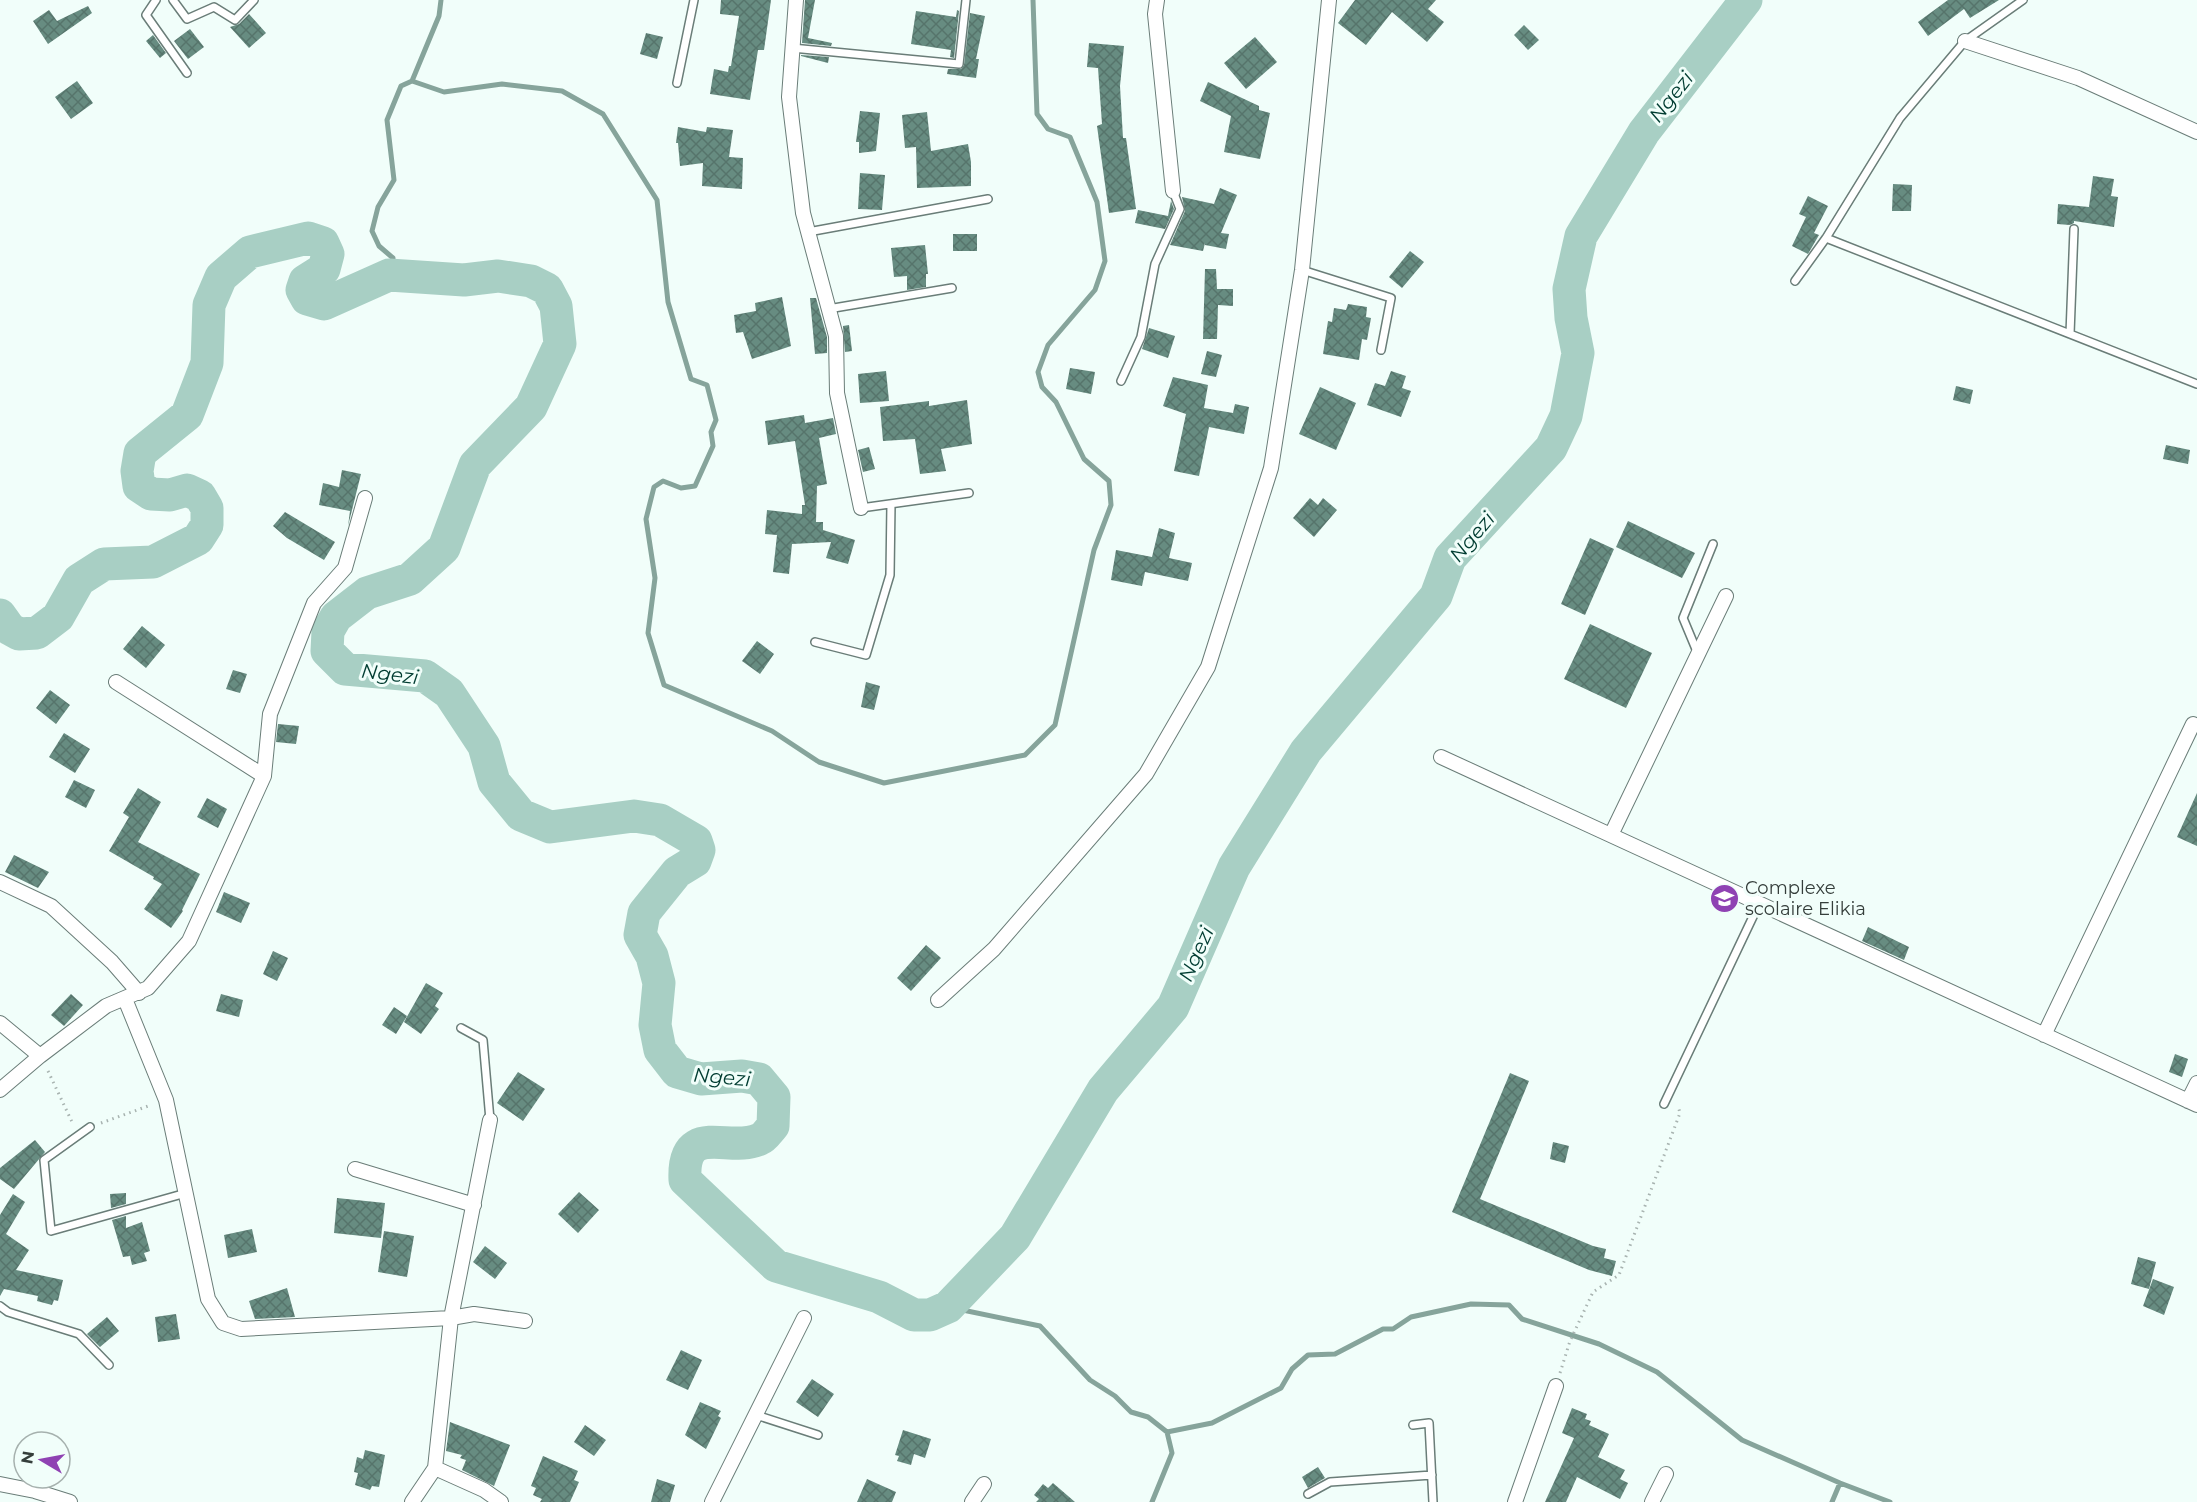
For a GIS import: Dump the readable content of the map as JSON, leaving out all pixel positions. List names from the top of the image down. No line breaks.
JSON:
{"water":["Ngezi"],"places":{"school or university":["Complexe scolaire Elikia"]},"north":"left"}
